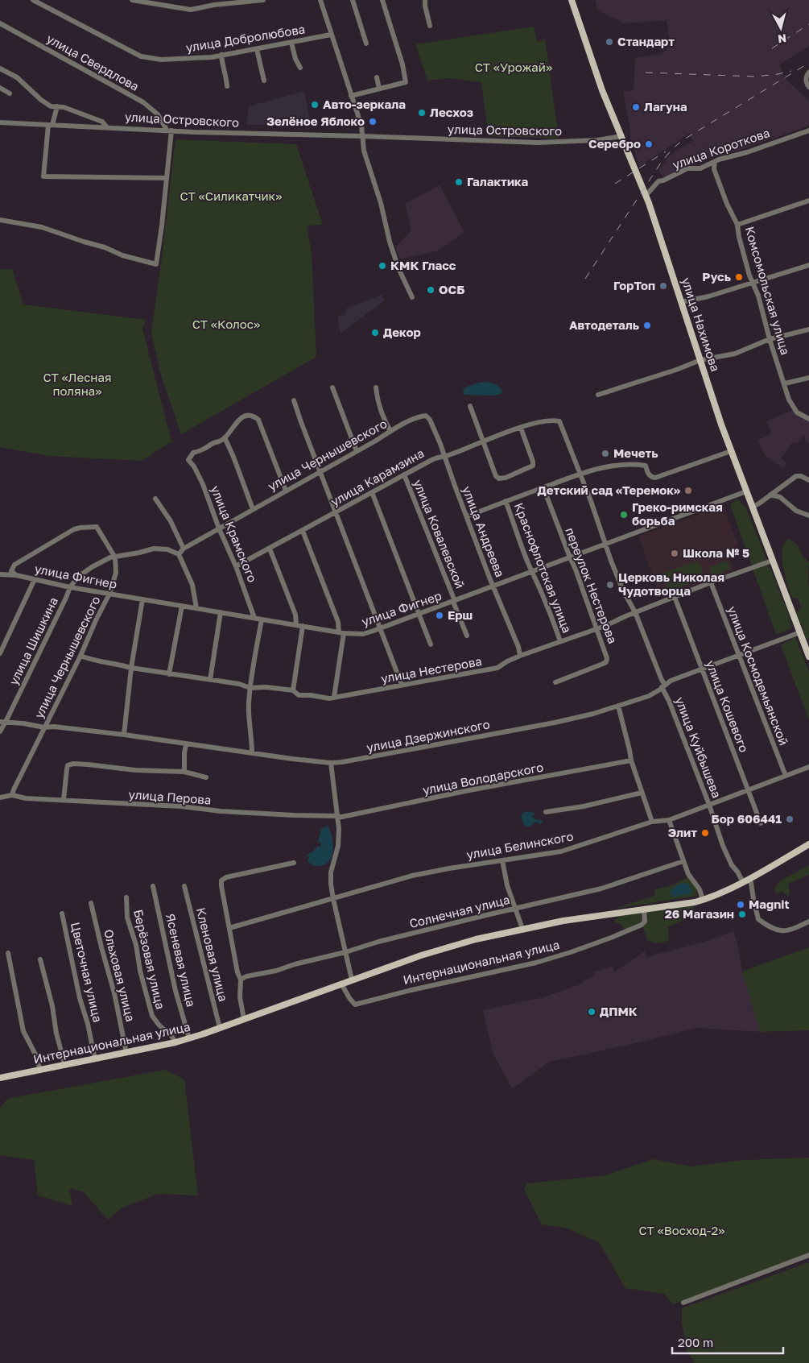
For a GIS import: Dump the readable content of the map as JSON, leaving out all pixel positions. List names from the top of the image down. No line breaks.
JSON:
{"streets":{"main road":["улица Нахимова","Интернациональная улица"],"street":["улица Добролюбова","улица Свердлова","улица Островского","улица Короткова","Комсомольская улица","улица Чернышевского","улица Карамзина","улица Андреева","улица Крамского","улица Ковалевской","Краснофлотская улица","улица Фигнер","переулок Нестерова","улица Шишкина","улица Нестерова","улица Космодемьянской","улица Кошевого","улица Дзержинского","улица Куйбышева","улица Володарского","улица Перова","улица Белинского","Солнечная улица","Кленовая улица","Берёзовая улица","Ясеневая улица","Цветочная улица","Ольховая улица"]},"crossings":[["улица Свердлова","улица Островского"],["улица Островского","улица Нахимова"],["улица Короткова","Комсомольская улица"],["улица Короткова","улица Нахимова"],["улица Нахимова","улица Фигнер"],["улица Нахимова","улица Нестерова"],["улица Нахимова","улица Дзержинского"],["улица Чернышевского","улица Андреева"],["улица Чернышевского","улица Крамского"],["улица Чернышевского","улица Фигнер"],["улица Чернышевского","улица Шишкина"],["улица Чернышевского","улица Нестерова"],["улица Чернышевского","улица Дзержинского"],["улица Чернышевского","улица Перова"],["улица Карамзина","улица Андреева"],["улица Карамзина","улица Крамского"],["улица Карамзина","улица Ковалевской"],["улица Карамзина","улица Куйбышева"],["улица Андреева","улица Фигнер"],["улица Андреева","улица Нестерова"],["улица Крамского","улица Фигнер"],["улица Ковалевской","улица Фигнер"],["Краснофлотская улица","улица Фигнер"],["Краснофлотская улица","улица Нестерова"],["улица Фигнер","переулок Нестерова"],["улица Фигнер","улица Шишкина"],["улица Фигнер","улица Куйбышева"],["переулок Нестерова","улица Нестерова"],["улица Шишкина","улица Дзержинского"],["улица Нестерова","улица Космодемьянской"],["улица Нестерова","улица Кошевого"],["улица Нестерова","улица Куйбышева"],["улица Космодемьянской","улица Дзержинского"],["улица Космодемьянской","улица Белинского"],["улица Кошевого","улица Дзержинского"],["улица Кошевого","улица Белинского"],["улица Дзержинского","улица Куйбышева"],["улица Куйбышева","улица Белинского"],["улица Куйбышева","Интернациональная улица"],["улица Володарского","улица Перова"],["Кленовая улица","Интернациональная улица"],["Берёзовая улица","Интернациональная улица"],["Ясеневая улица","Интернациональная улица"],["Интернациональная улица","Цветочная улица"],["Интернациональная улица","Ольховая улица"]],"parks":["СТ «Урожай»","СТ «Силикатчик»","СТ «Колос»","СТ «Лесная поляна»","СТ «Восход-2»"],"places":["Стандарт","Авто-зеркала","Лагуна","Лесхоз","Зелёное Яблоко","Серебро","Галактика","КМК Гласс","Русь","ГорТоп","ОСБ","Автодеталь","Декор","Мечеть","Детский сад «Теремок»","Греко-римская борьба","Школа № 5","Церковь Николая Чудотворца","Ерш","Бор 606441","Элит","Magnit","26 Магазин","ДПМК"],"scale_bar":"200 m","north":"bottom"}
